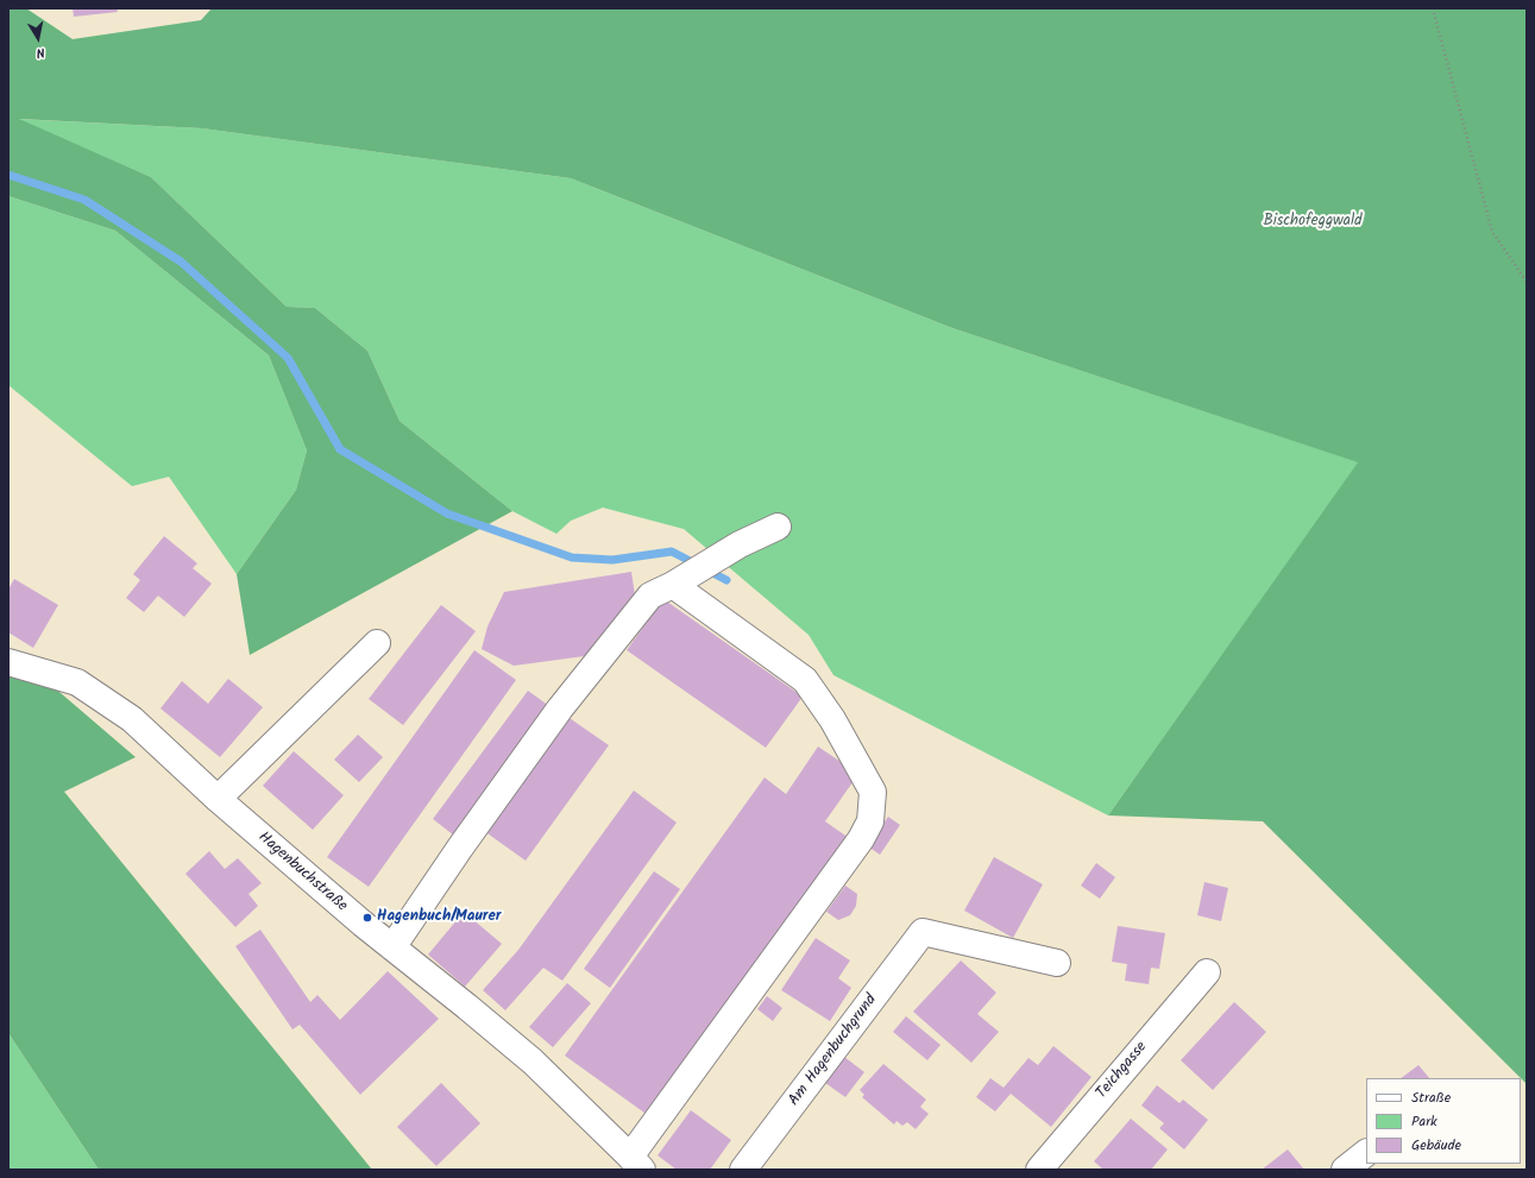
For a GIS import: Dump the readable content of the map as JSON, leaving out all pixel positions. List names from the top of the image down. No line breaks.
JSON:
{"streets":{"street":["Hagenbuchstraße","Am Hagenbuchgrund","Teichgasse"]},"parks":["Bischofeggwald"],"places":["Hagenbuch/Maurer"],"legend":["Straße","Park","Gebäude"],"north":"bottom"}
